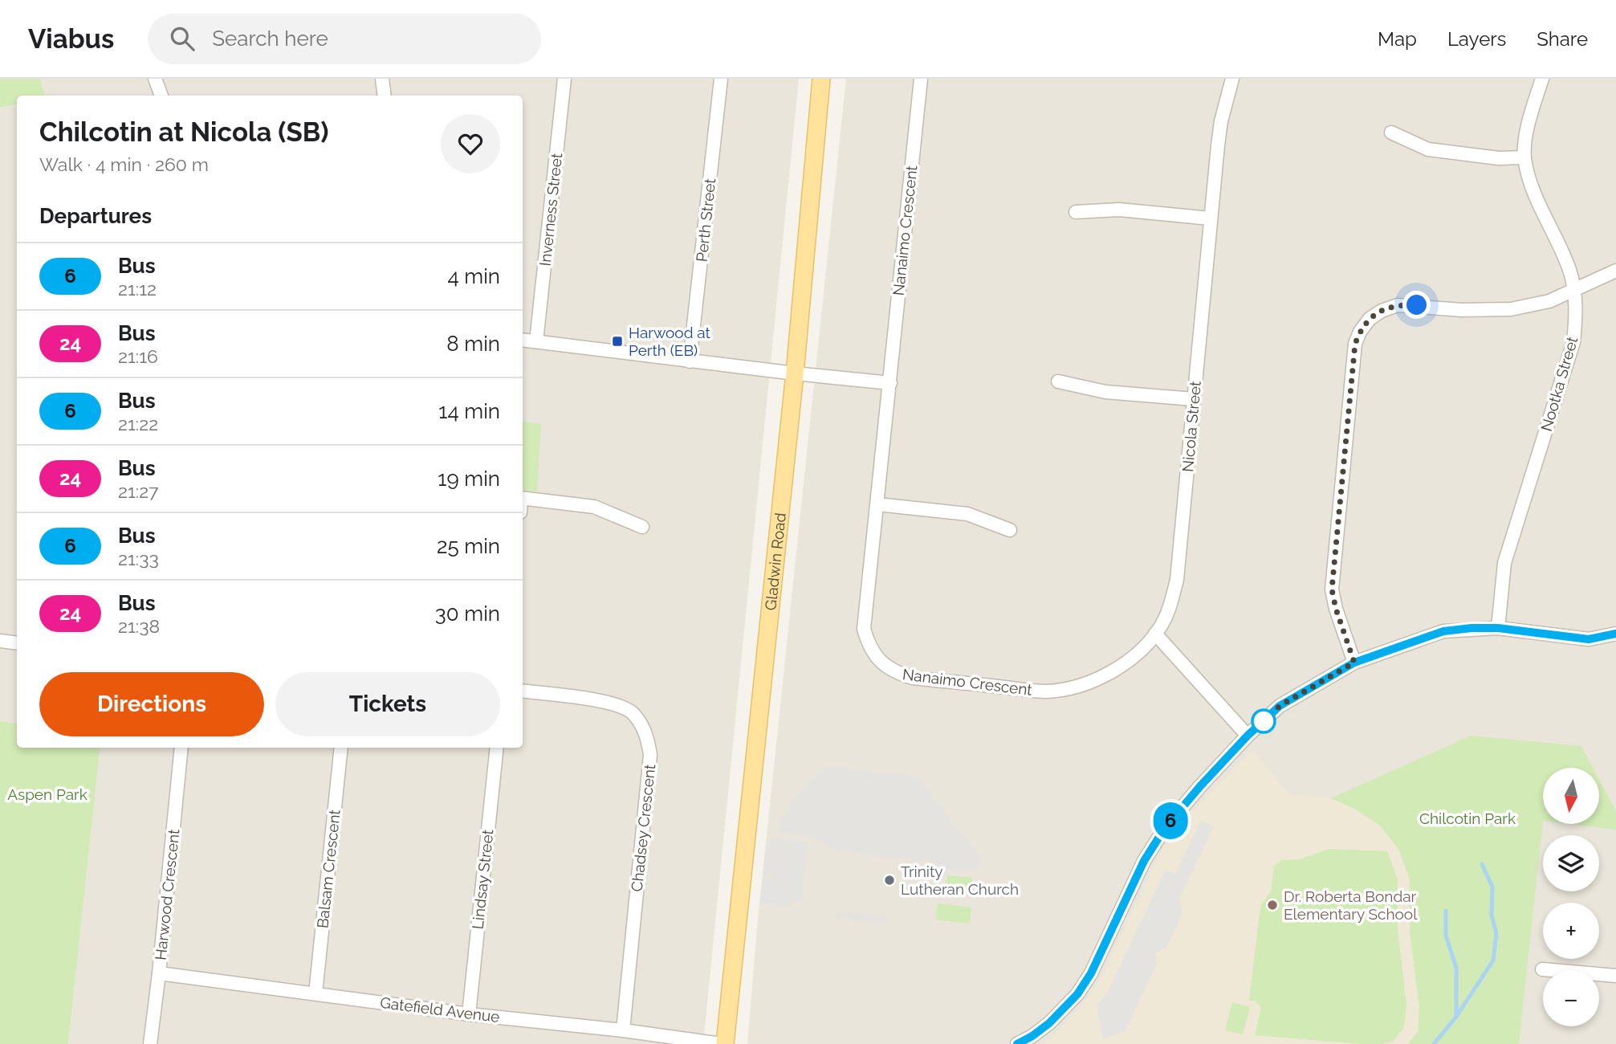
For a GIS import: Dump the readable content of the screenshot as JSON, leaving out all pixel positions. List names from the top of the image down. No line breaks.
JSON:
{"streets":{"main road":["Gladwin Road"],"street":["Inverness Street","Perth Street","Nanaimo Crescent","Nootka Street","Nicola Street","Chadsey Crescent","Balsam Crescent","Lindsay Street","Harwood Crescent","Gatefield Avenue"]},"crossings":[["Nanaimo Crescent","Nicola Street"],["Gladwin Road","Gatefield Avenue"],["Chadsey Crescent","Gatefield Avenue"],["Balsam Crescent","Gatefield Avenue"],["Lindsay Street","Gatefield Avenue"],["Harwood Crescent","Gatefield Avenue"]],"parks":["Aspen Park","Chilcotin Park"],"places":{"transit":["Harwood at Perth (EB)"],"other":["Trinity Lutheran Church","Dr. Roberta Bondar Elementary School"]},"lines":["bus line 6"],"north":"bottom","page":{"header":"Viabus","search":"Search here","nav":["Map","Layers","Share"],"on_map":"6","heading":[["Chilcotin at Nicola (SB)","Walk · 4 min · 260 m"],"Departures"],"list":[{"mark":"6","name":"Bus","note":"21:12","value":"4 min"},{"mark":"24","name":"Bus","note":"21:16","value":"8 min"},{"mark":"6","name":"Bus","note":"21:22","value":"14 min"},{"mark":"24","name":"Bus","note":"21:27","value":"19 min"},{"mark":"6","name":"Bus","note":"21:33","value":"25 min"},{"mark":"24","name":"Bus","note":"21:38","value":"30 min"}],"buttons":["Directions","Tickets"],"map_buttons":["+","−"]}}
